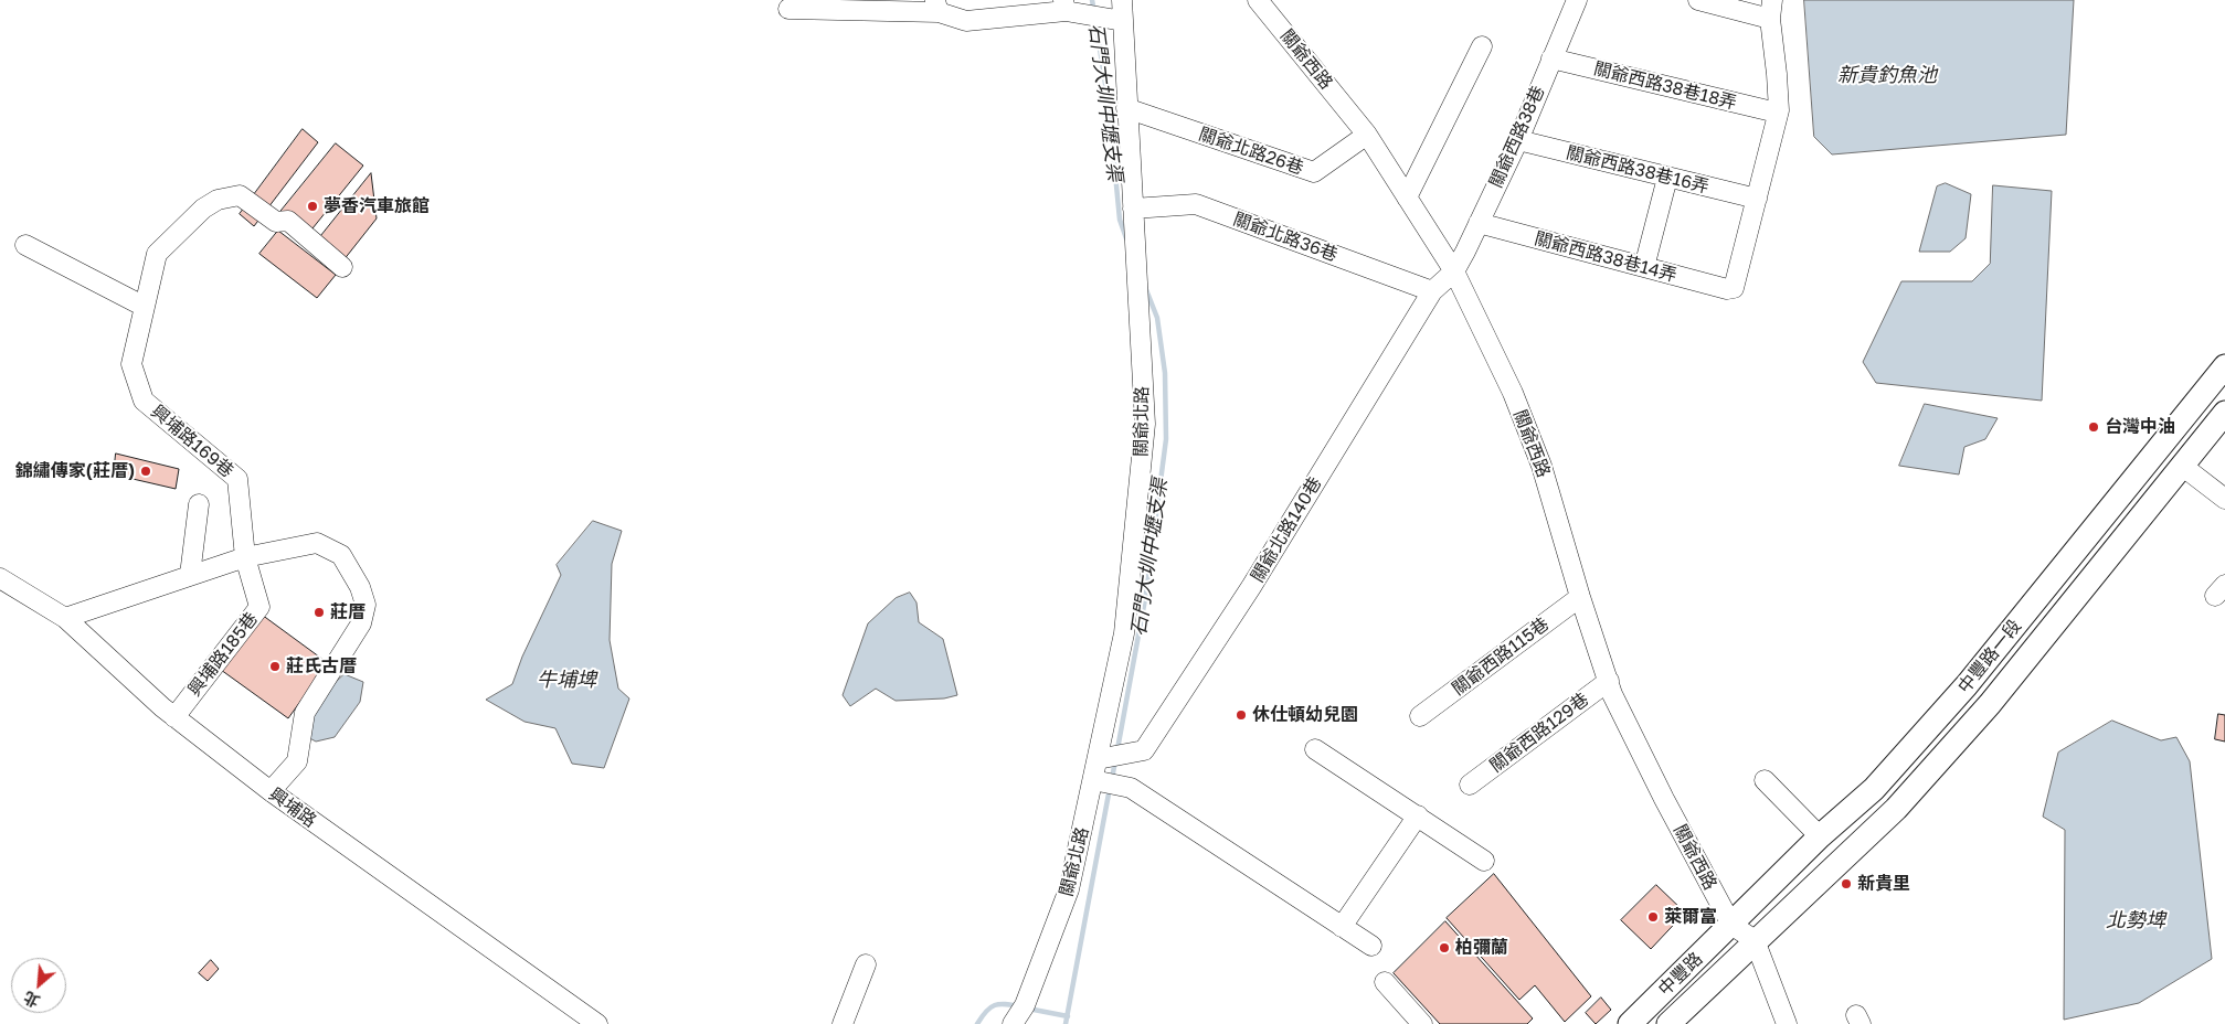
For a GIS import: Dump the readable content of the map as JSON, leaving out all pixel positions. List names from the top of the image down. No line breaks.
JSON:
{"streets":{"main road":["中豐路一段","中豐路"],"street":["關爺西路","關爺西路38巷18弄","關爺西路38巷","關爺北路26巷","關爺西路38巷16弄","關爺北路36巷","關爺西路38巷14弄","關爺北路","興埔路169巷","關爺北路140巷","興埔路185巷","關爺西路115巷","關爺西路129巷","興埔路"]},"crossings":[["關爺西路","關爺西路38巷"],["關爺西路","關爺北路26巷"],["關爺西路","關爺北路140巷"],["關爺西路","關爺西路115巷"],["關爺西路","中豐路一段"],["關爺西路","關爺西路129巷"],["關爺西路","中豐路"],["關爺西路38巷18弄","關爺西路38巷"],["關爺西路38巷","關爺西路38巷16弄"],["關爺西路38巷","關爺西路38巷14弄"],["關爺西路38巷","關爺北路140巷"],["關爺北路26巷","關爺北路"],["關爺西路38巷16弄","關爺西路38巷14弄"],["關爺北路36巷","關爺北路"],["關爺北路36巷","關爺北路140巷"],["關爺北路","關爺北路140巷"],["興埔路169巷","興埔路185巷"],["興埔路185巷","興埔路"],["中豐路一段","中豐路"]],"water":["新貴釣魚池","石門大圳中壢支渠","牛埔埤","北勢埤"],"places":["夢香汽車旅館","台灣中油","錦繡傳家(莊厝)","莊厝","莊氏古厝","休仕頓幼兒園","新貴里","萊爾富","柏彌蘭"],"north":"bottom left"}
